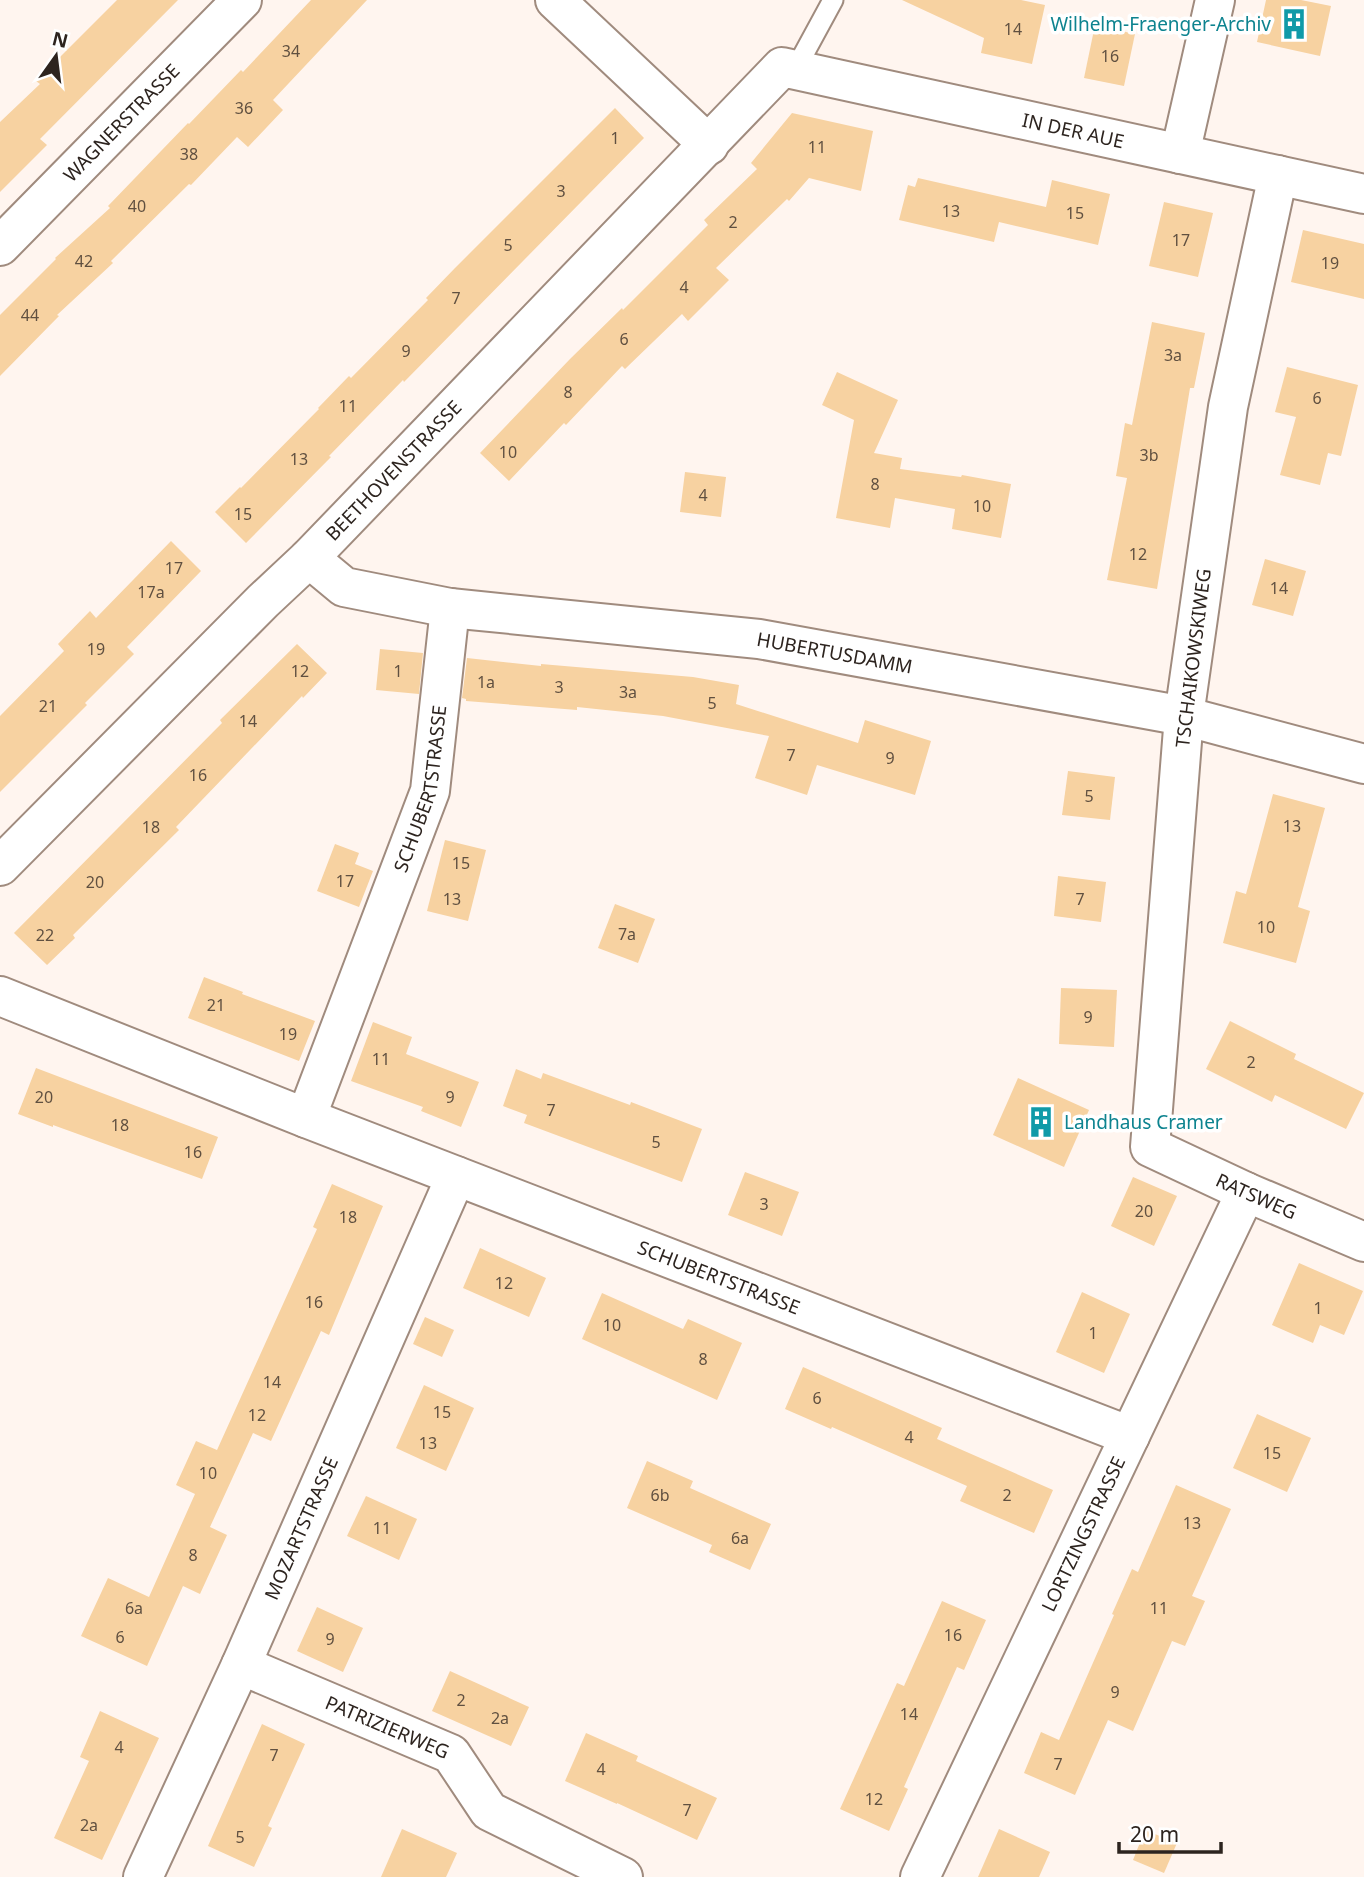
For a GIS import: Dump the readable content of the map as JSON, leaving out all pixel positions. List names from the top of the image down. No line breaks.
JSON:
{"streets":{"street":["WAGNERSTRASSE","IN DER AUE","BEETHOVENSTRASSE","HUBERTUSDAMM","TSCHAIKOWSKIWEG","SCHUBERTSTRASSE","RATSWEG","MOZARTSTRASSE","LORTZINGSTRASSE","PATRIZIERWEG"]},"crossings":[["IN DER AUE","BEETHOVENSTRASSE"],["IN DER AUE","TSCHAIKOWSKIWEG"],["BEETHOVENSTRASSE","HUBERTUSDAMM"],["HUBERTUSDAMM","TSCHAIKOWSKIWEG"],["HUBERTUSDAMM","SCHUBERTSTRASSE"],["TSCHAIKOWSKIWEG","RATSWEG"],["SCHUBERTSTRASSE","MOZARTSTRASSE"],["SCHUBERTSTRASSE","LORTZINGSTRASSE"],["RATSWEG","LORTZINGSTRASSE"],["MOZARTSTRASSE","PATRIZIERWEG"]],"places":{"building":["Wilhelm-Fraenger-Archiv","Landhaus Cramer"]},"house_numbers":["14","34","16","36","1","11","38","3","40","13","15","2","17","5","42","19","4","7","44","6","9","3a","8","6","11","10","3b","13","8","4","10","15","12","17","14","17a","19","12","1","1a","3","3a","5","21","14","7","9","16","5","13","18","15","17","20","13","7","10","7a","22","21","9","19","11","2","20","9","7","18","5","16","3","20","18","12","16","1","10","1","8","14","6","15","12","4","13","15","10","6b","2","13","11","6a","8","6a","11","16","6","9","9","2","14","2a","4","7","7","4","12","7","2a","5"],"scale_bar":"20 m","north":"top"}
